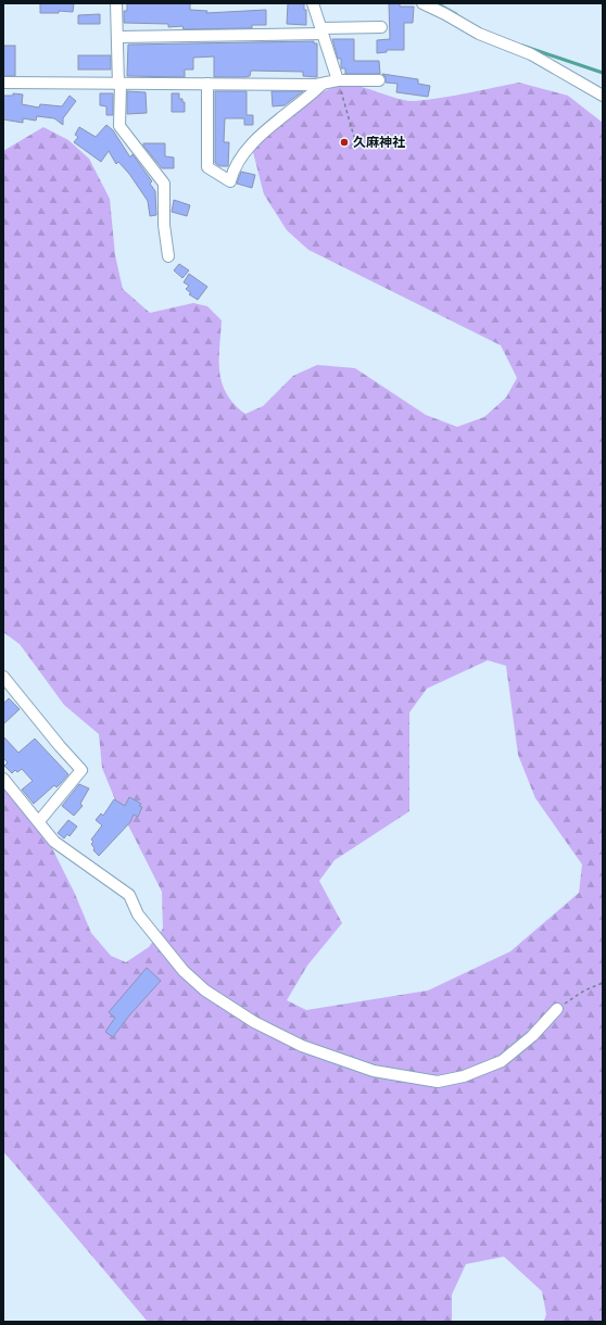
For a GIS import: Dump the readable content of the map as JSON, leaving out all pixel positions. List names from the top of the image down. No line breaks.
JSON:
{"places":["久麻神社"]}
